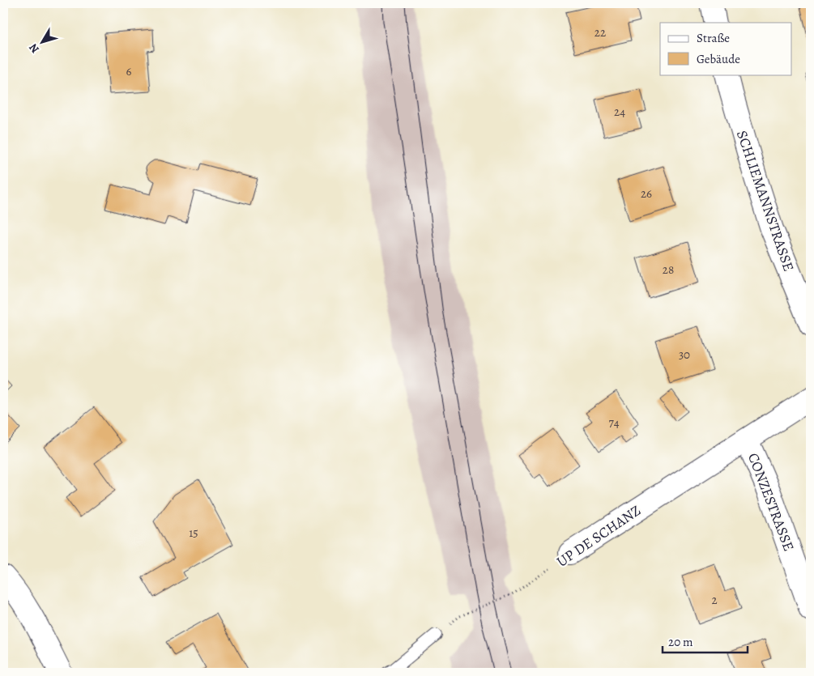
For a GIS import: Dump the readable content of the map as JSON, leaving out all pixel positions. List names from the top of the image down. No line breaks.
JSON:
{"streets":{"street":["SCHLIEMANNSTRASSE","CONZESTRASSE","UP DE SCHANZ"]},"crossings":[["CONZESTRASSE","UP DE SCHANZ"]],"house_numbers":["22","6","24","26","28","30","74","15","2"],"legend":["Straße","Gebäude"],"scale_bar":"20 m","north":"bottom left"}
